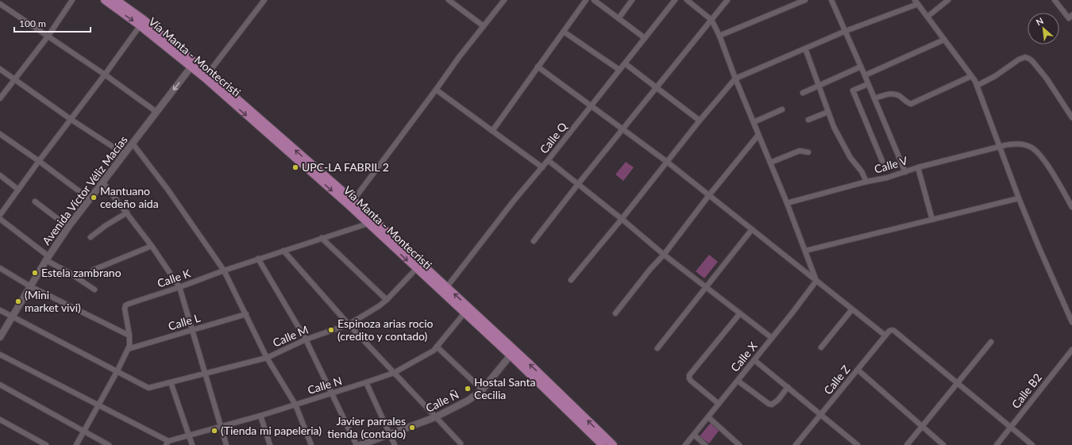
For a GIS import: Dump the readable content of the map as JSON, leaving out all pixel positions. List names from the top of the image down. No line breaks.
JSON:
{"streets":{"main road":["Vía Manta - Montecristi"],"street":["Calle Q","Calle V","Avenida Víctor Véliz Macías","Calle K","Calle L","Calle M","Calle X","Calle Z","Calle N","Calle B2","Calle Ñ"]},"crossings":[["Vía Manta - Montecristi","Calle Q"],["Vía Manta - Montecristi","Avenida Víctor Véliz Macías"],["Vía Manta - Montecristi","Calle K"],["Vía Manta - Montecristi","Calle M"],["Vía Manta - Montecristi","Calle N"],["Vía Manta - Montecristi","Calle Ñ"],["Calle K","Calle L"],["Calle K","Calle M"]],"places":["UPC-LA FABRIL 2","Mantuano cedeño aida","Estela zambrano","(Mini market vivi)","Espinoza arias rocio (credito y contado)","Hostal Santa Cecilia","Javier parrales tienda (contado)","(Tienda mi papeleria)"],"scale_bar":"100 m","north":"top left"}
